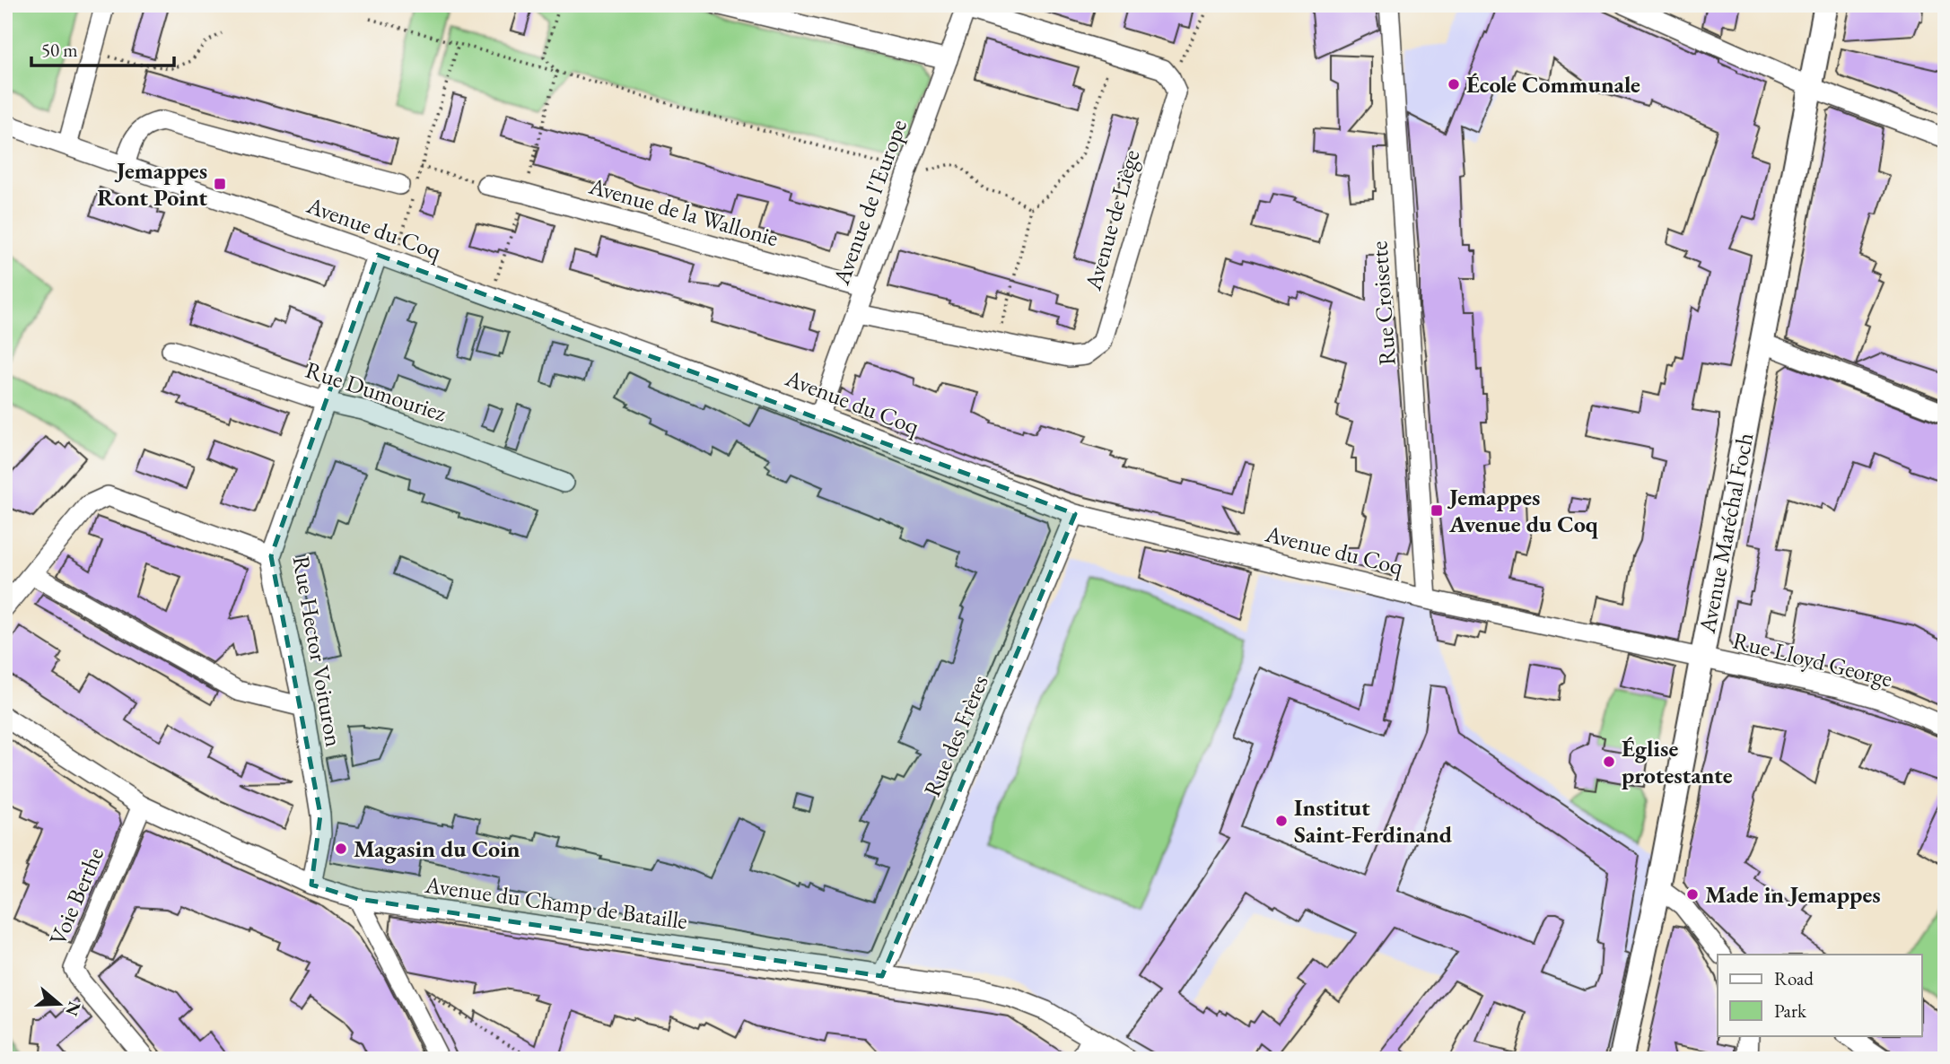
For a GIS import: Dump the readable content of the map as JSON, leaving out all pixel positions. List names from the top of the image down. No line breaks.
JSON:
{"streets":{"main road":["Avenue Maréchal Foch"],"street":["Avenue de l'Europe","Avenue de la Wallonie","Avenue de Liège","Avenue du Coq","Rue Croisette","Rue Dumouriez","Rue Hector Voituron","Rue Lloyd George","Rue des Frères","Voie Berthe","Avenue du Champ de Bataille"]},"crossings":[["Avenue de l'Europe","Avenue de la Wallonie"],["Avenue de l'Europe","Avenue de Liège"],["Avenue de l'Europe","Avenue du Coq"],["Avenue du Coq","Rue Croisette"],["Avenue du Coq","Avenue Maréchal Foch"],["Avenue du Coq","Rue Hector Voituron"],["Avenue du Coq","Rue Lloyd George"],["Avenue du Coq","Rue des Frères"],["Rue Dumouriez","Rue Hector Voituron"],["Avenue Maréchal Foch","Rue Lloyd George"],["Rue Hector Voituron","Avenue du Champ de Bataille"],["Rue des Frères","Avenue du Champ de Bataille"],["Voie Berthe","Avenue du Champ de Bataille"]],"places":{"other":["École Communale","Église protestante","Institut Saint-Ferdinand","Magasin du Coin","Made in Jemappes"],"transit":["Jemappes Ront Point","Jemappes Avenue du Coq"]},"legend":["Road","Park"],"scale_bar":"50 m","north":"right"}
